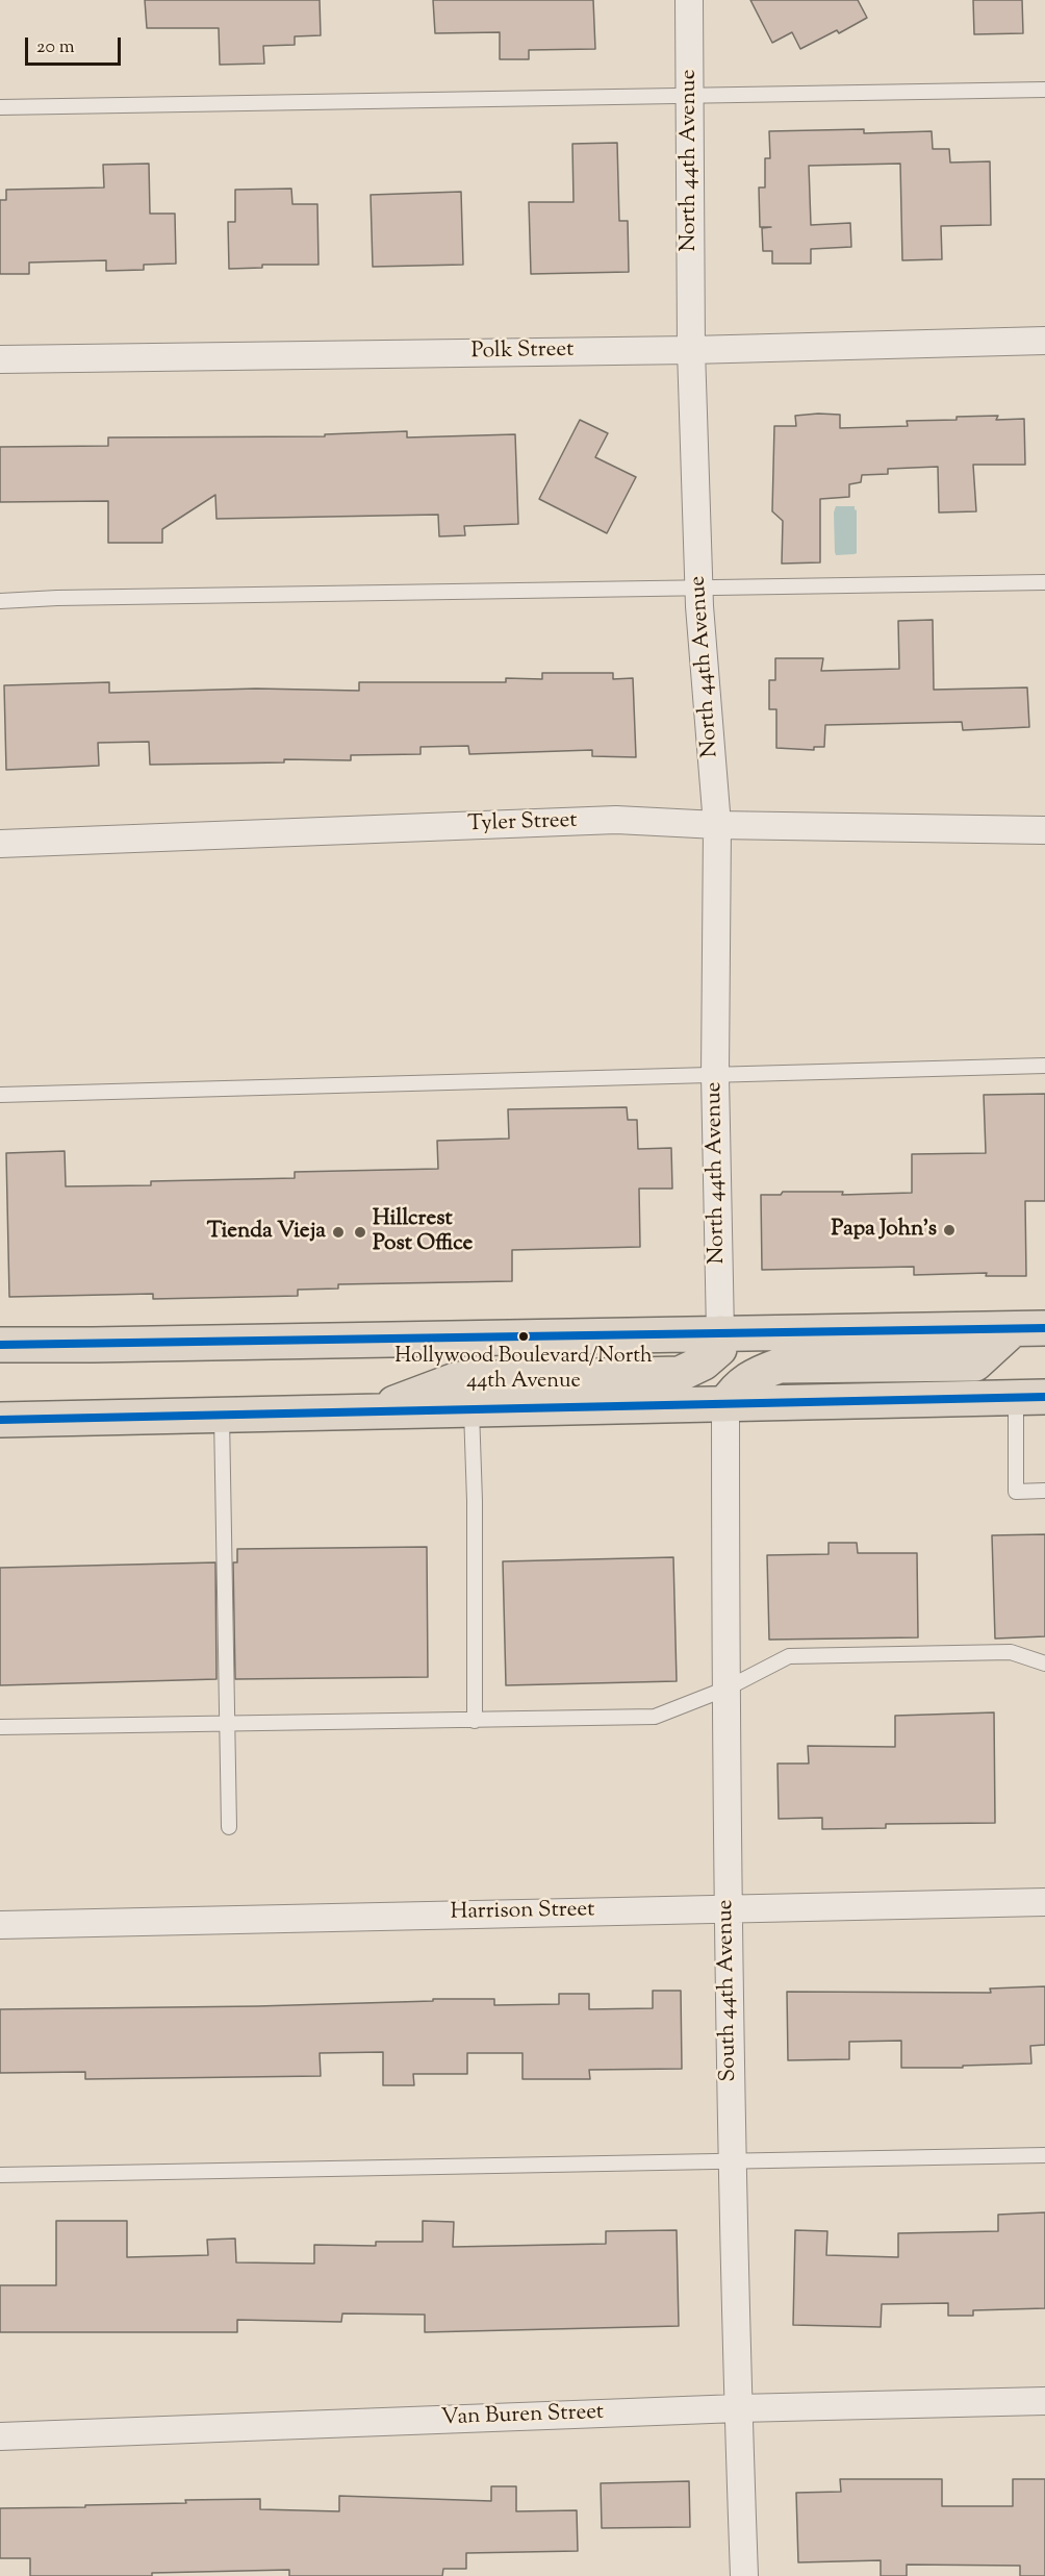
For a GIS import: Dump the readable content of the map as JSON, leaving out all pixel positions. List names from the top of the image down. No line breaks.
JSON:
{"streets":{"street":["North 44th Avenue","Polk Street","Tyler Street","Harrison Street","South 44th Avenue","Van Buren Street"]},"crossings":[["North 44th Avenue","Polk Street"],["North 44th Avenue","Tyler Street"],["Harrison Street","South 44th Avenue"],["South 44th Avenue","Van Buren Street"]],"places":["Papa John's","Tienda Vieja","Hillcrest Post Office","Hollywood Boulevard/North 44th Avenue"],"scale_bar":"20 m"}
